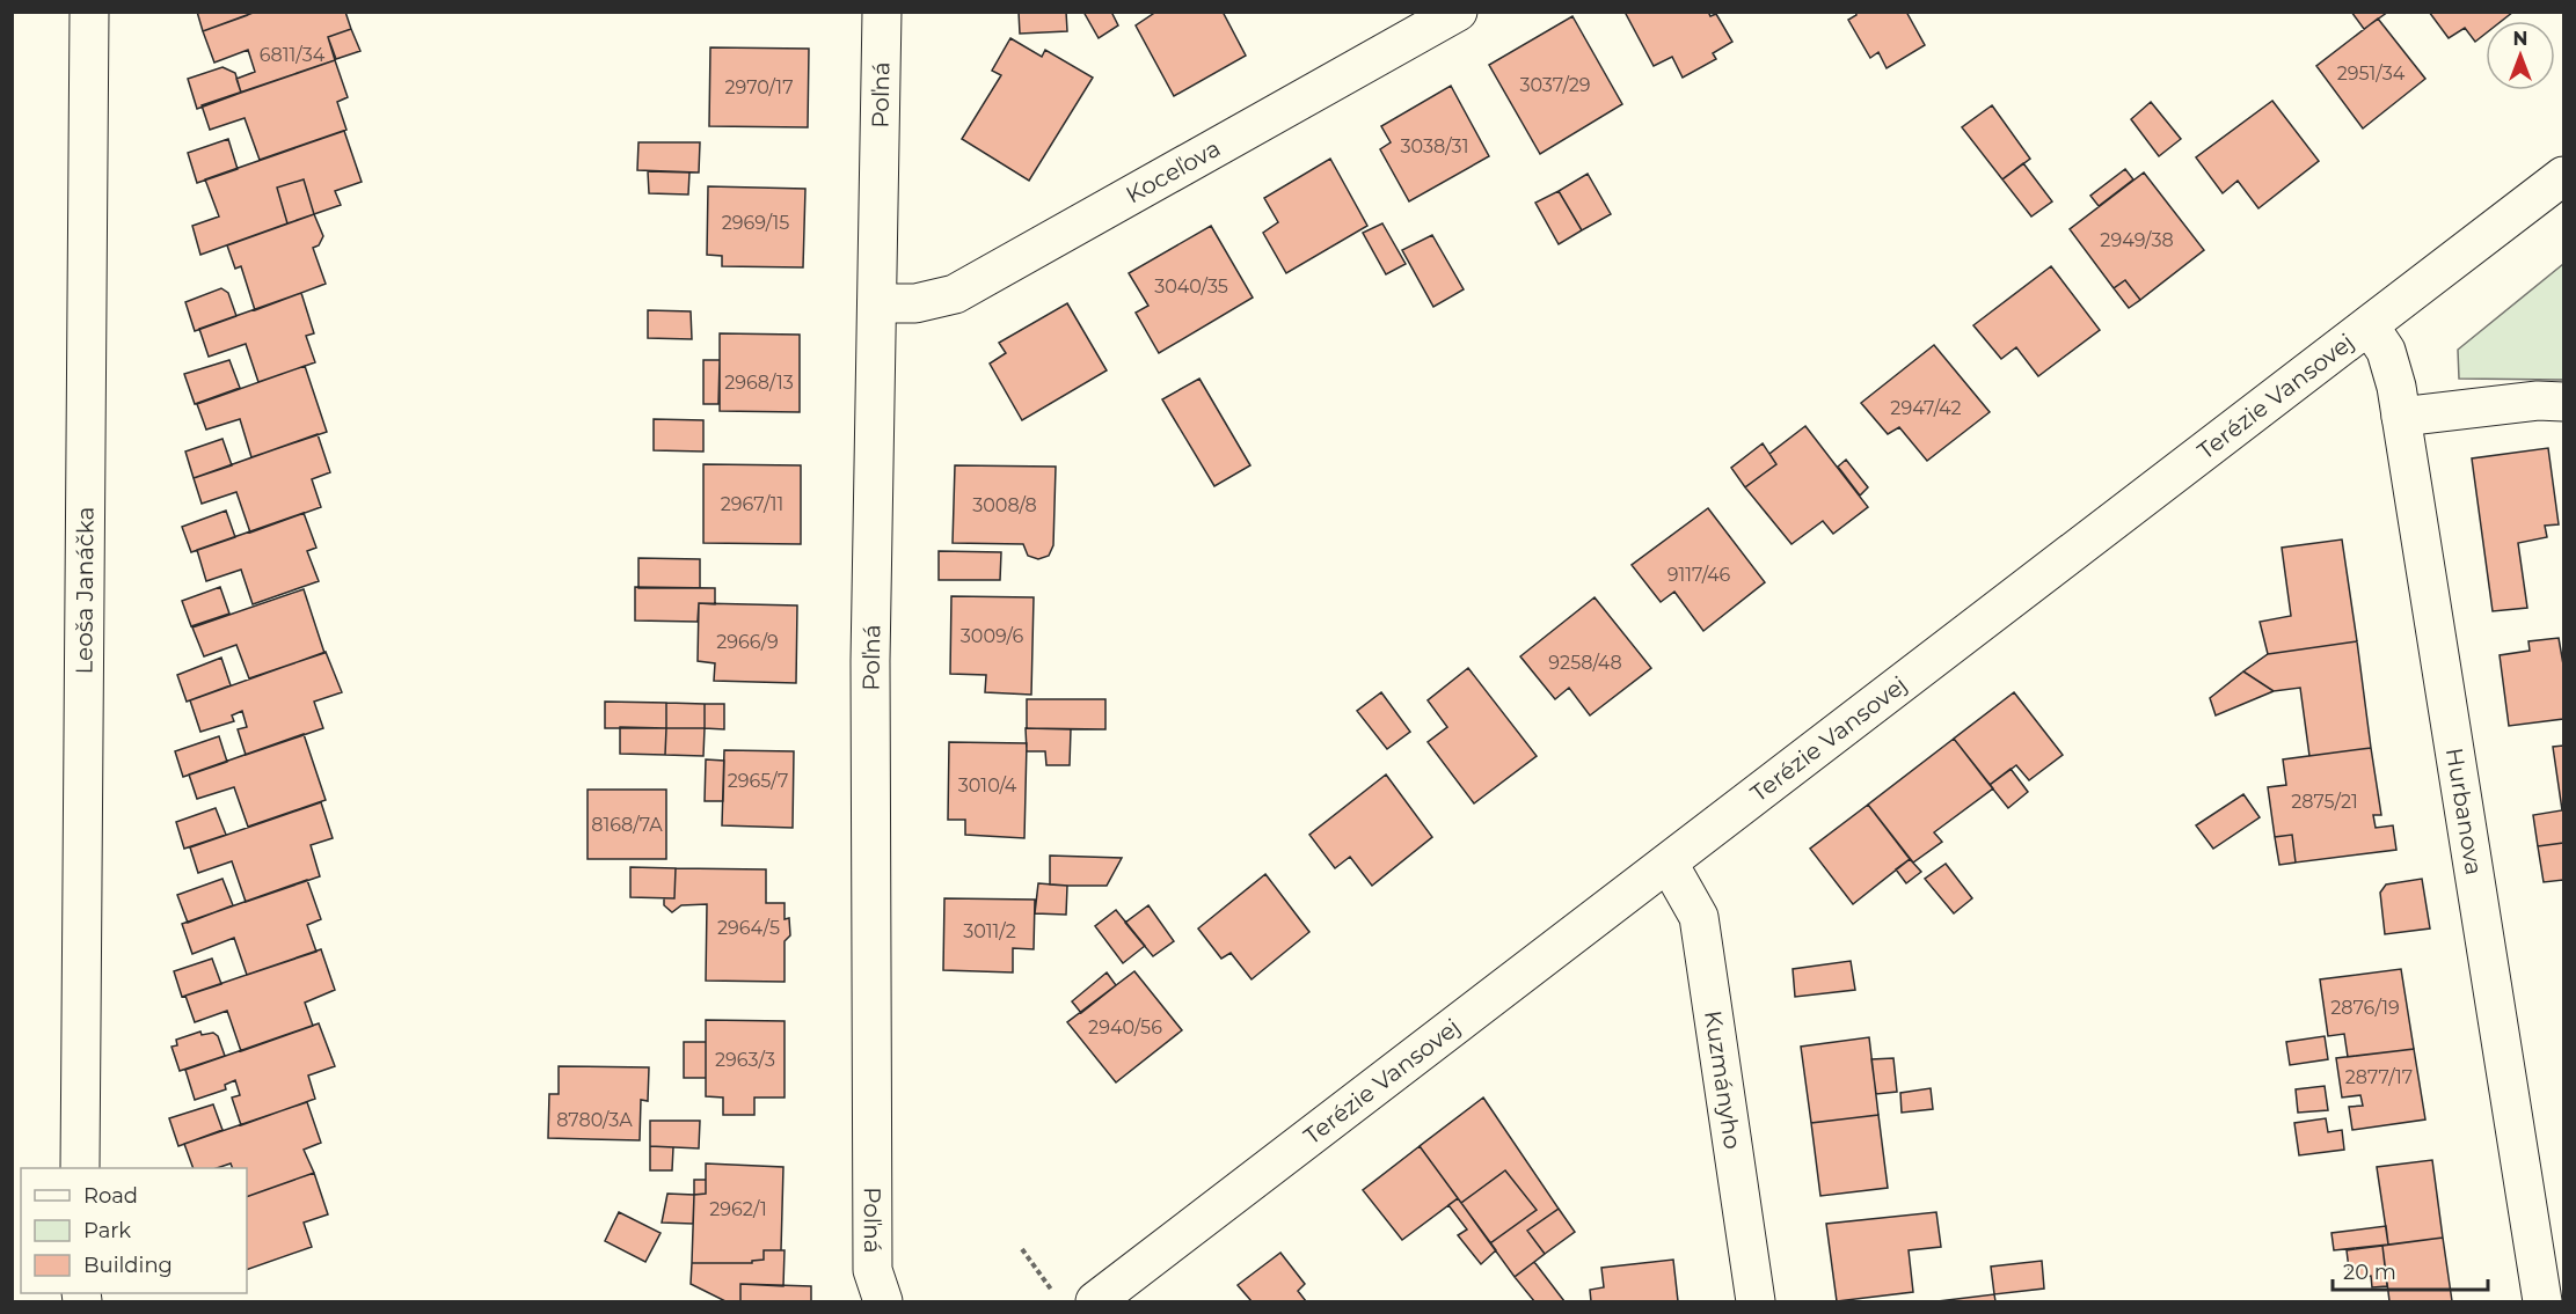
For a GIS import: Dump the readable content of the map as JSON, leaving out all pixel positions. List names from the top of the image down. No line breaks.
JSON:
{"streets":{"street":["Poľná","Koceľova","Terézie Vansovej","Leoša Janáčka","Hurbanova","Kuzmányho"]},"crossings":[["Poľná","Koceľova"],["Terézie Vansovej","Hurbanova"],["Terézie Vansovej","Kuzmányho"]],"house_numbers":["6811/34","2951/34","3037/29","2970/17","3038/31","2969/15","2949/38","3040/35","2968/13","2947/42","2967/11","3008/8","9117/46","3009/6","2966/9","9258/48","2965/7","3010/4","2875/21","8168/7A","2964/5","3011/2","2876/19","2940/56","2963/3","2877/17","8780/3A","2962/1"],"legend":["Road","Park","Building"],"scale_bar":"20 m","north":"top"}
